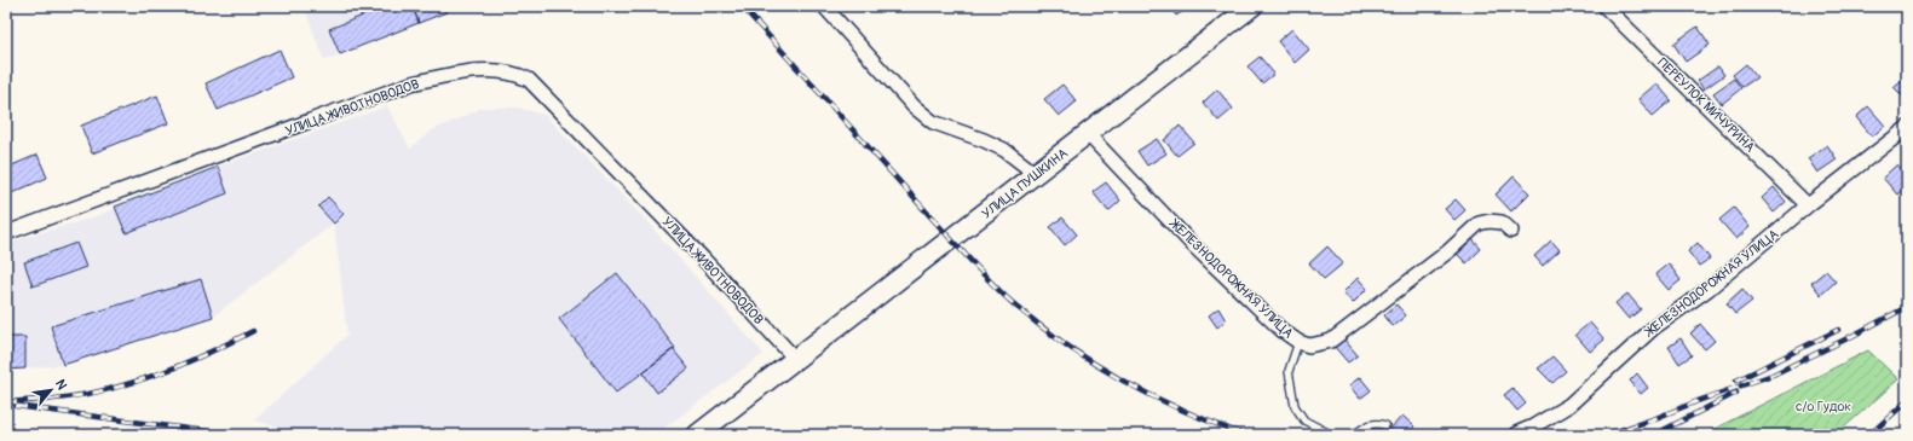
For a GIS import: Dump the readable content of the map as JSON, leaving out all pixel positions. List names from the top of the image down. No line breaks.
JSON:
{"streets":{"main road":["УЛИЦА ПУШКИНА"],"street":["ПЕРЕУЛОК МИЧУРИНА","УЛИЦА ЖИВОТНОВОДОВ","ЖЕЛЕЗНОДОРОЖНАЯ УЛИЦА"]},"crossings":[["ПЕРЕУЛОК МИЧУРИНА","ЖЕЛЕЗНОДОРОЖНАЯ УЛИЦА"],["УЛИЦА ЖИВОТНОВОДОВ","УЛИЦА ПУШКИНА"],["УЛИЦА ПУШКИНА","ЖЕЛЕЗНОДОРОЖНАЯ УЛИЦА"]],"parks":["с/о Гудок"],"north":"top right"}
